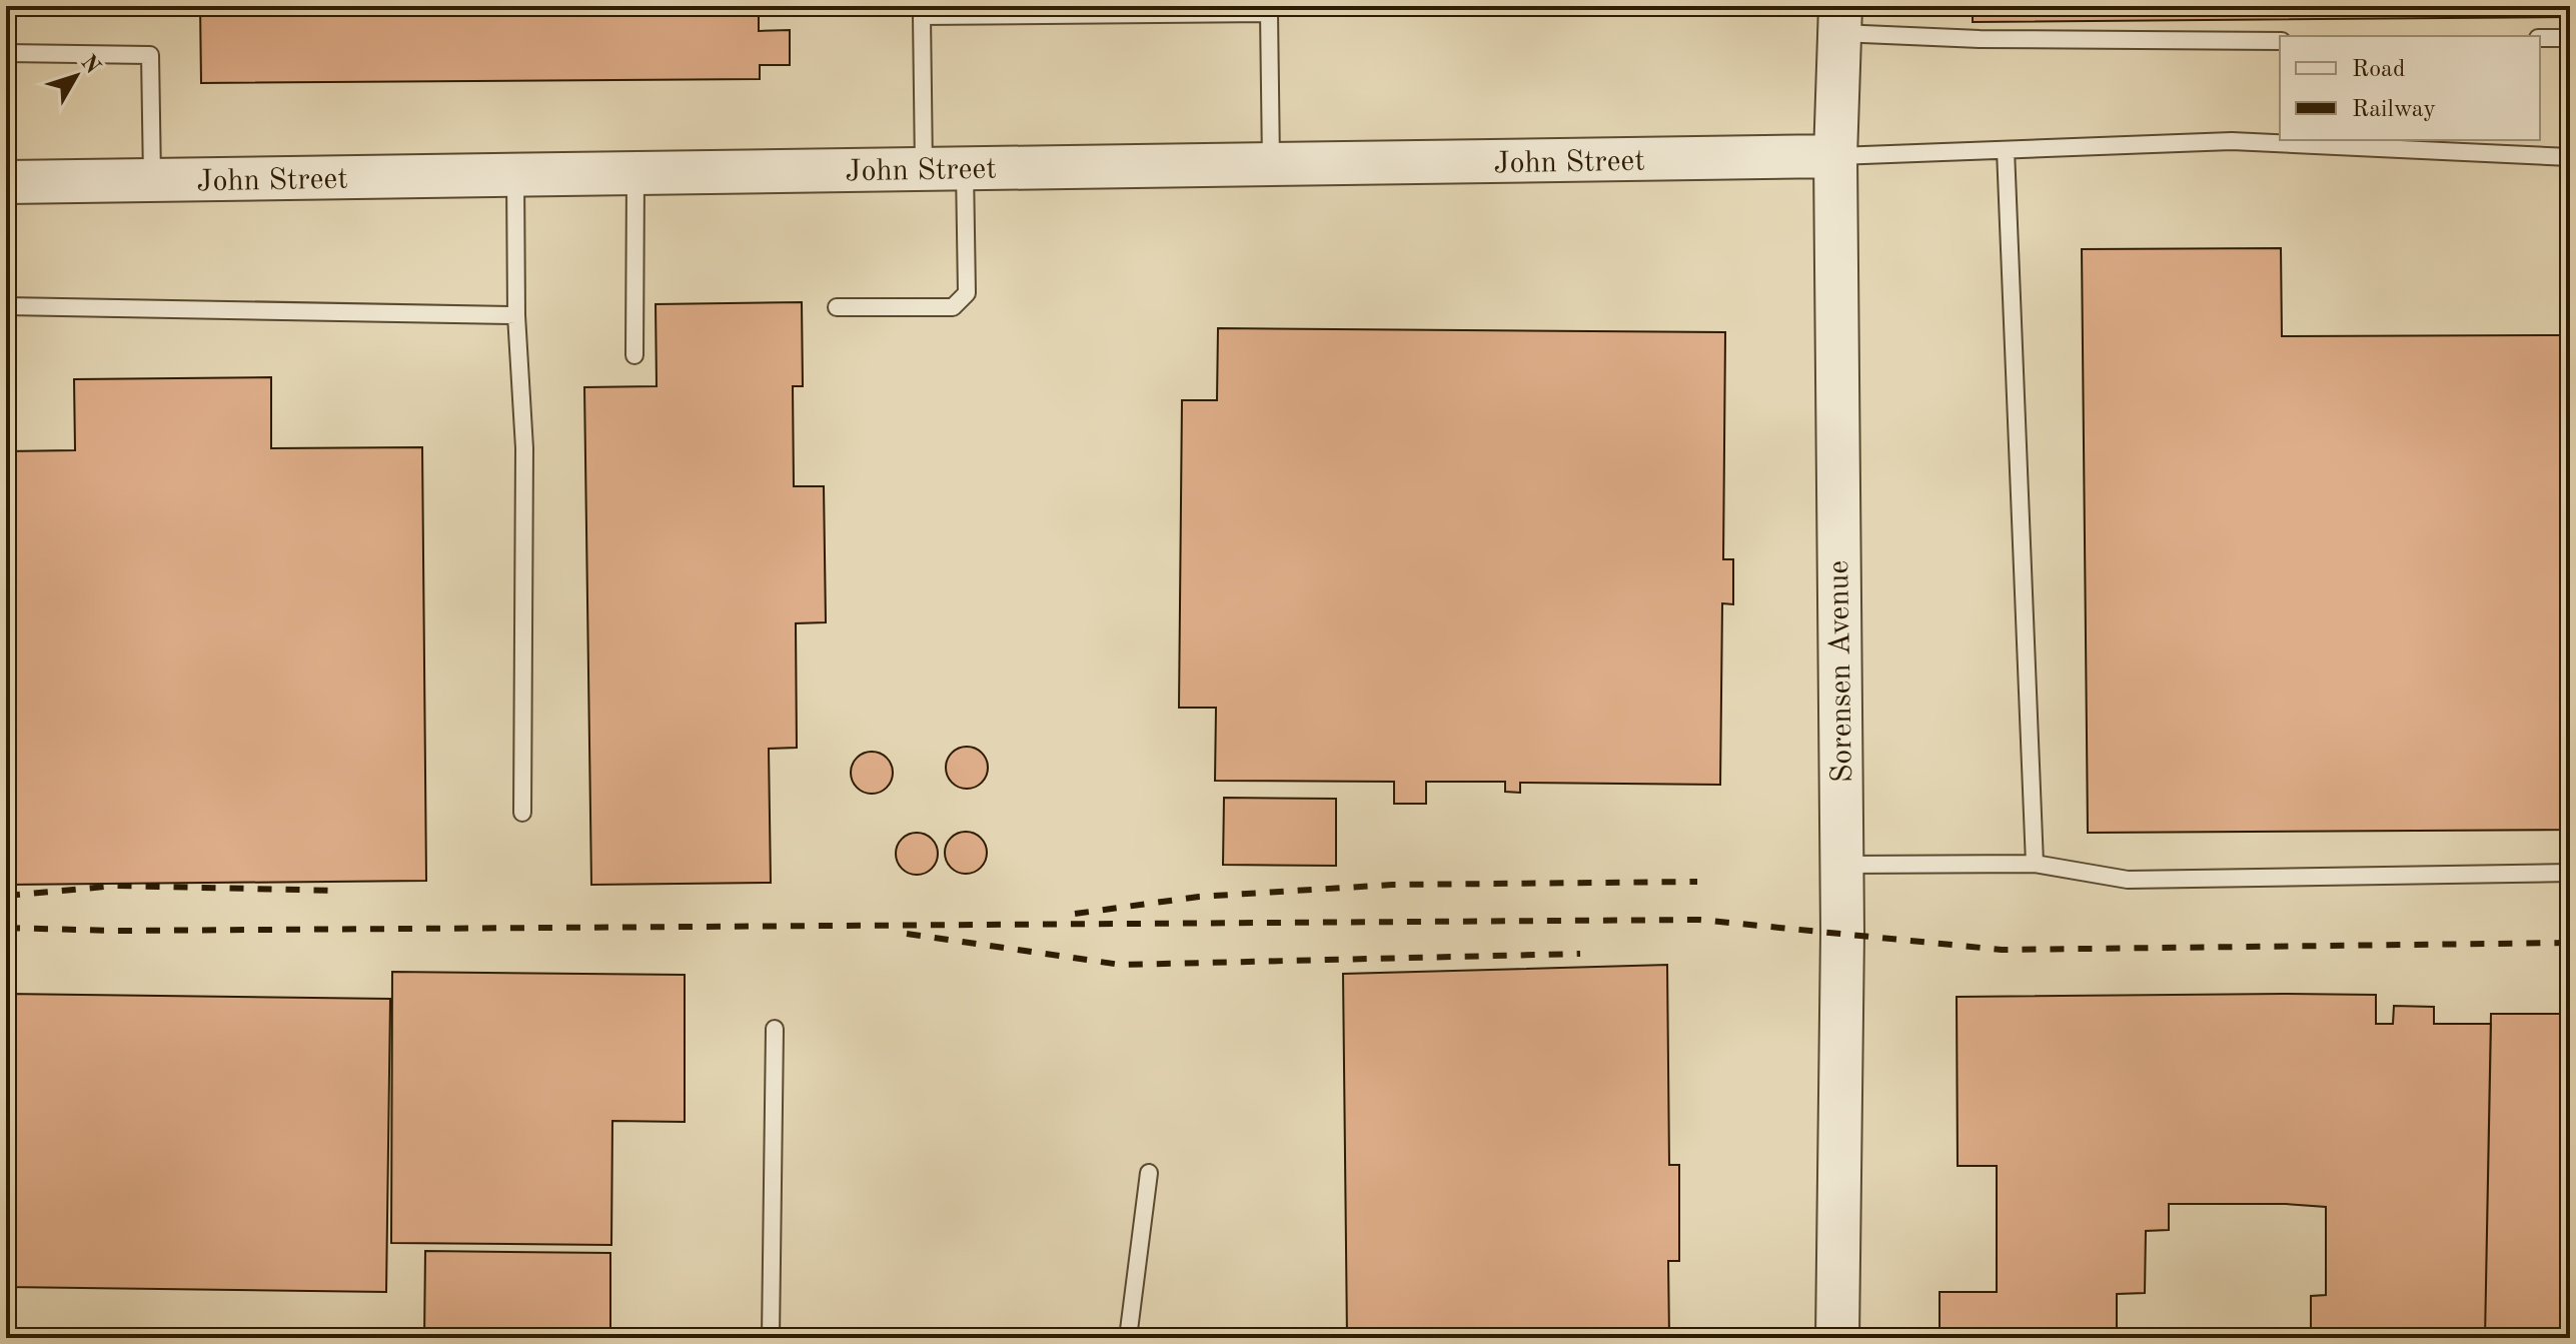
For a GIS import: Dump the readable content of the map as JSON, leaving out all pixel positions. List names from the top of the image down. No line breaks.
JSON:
{"streets":{"street":["John Street","Sorensen Avenue"]},"crossings":[["John Street","Sorensen Avenue"]],"legend":["Road","Railway"],"north":"top right"}
